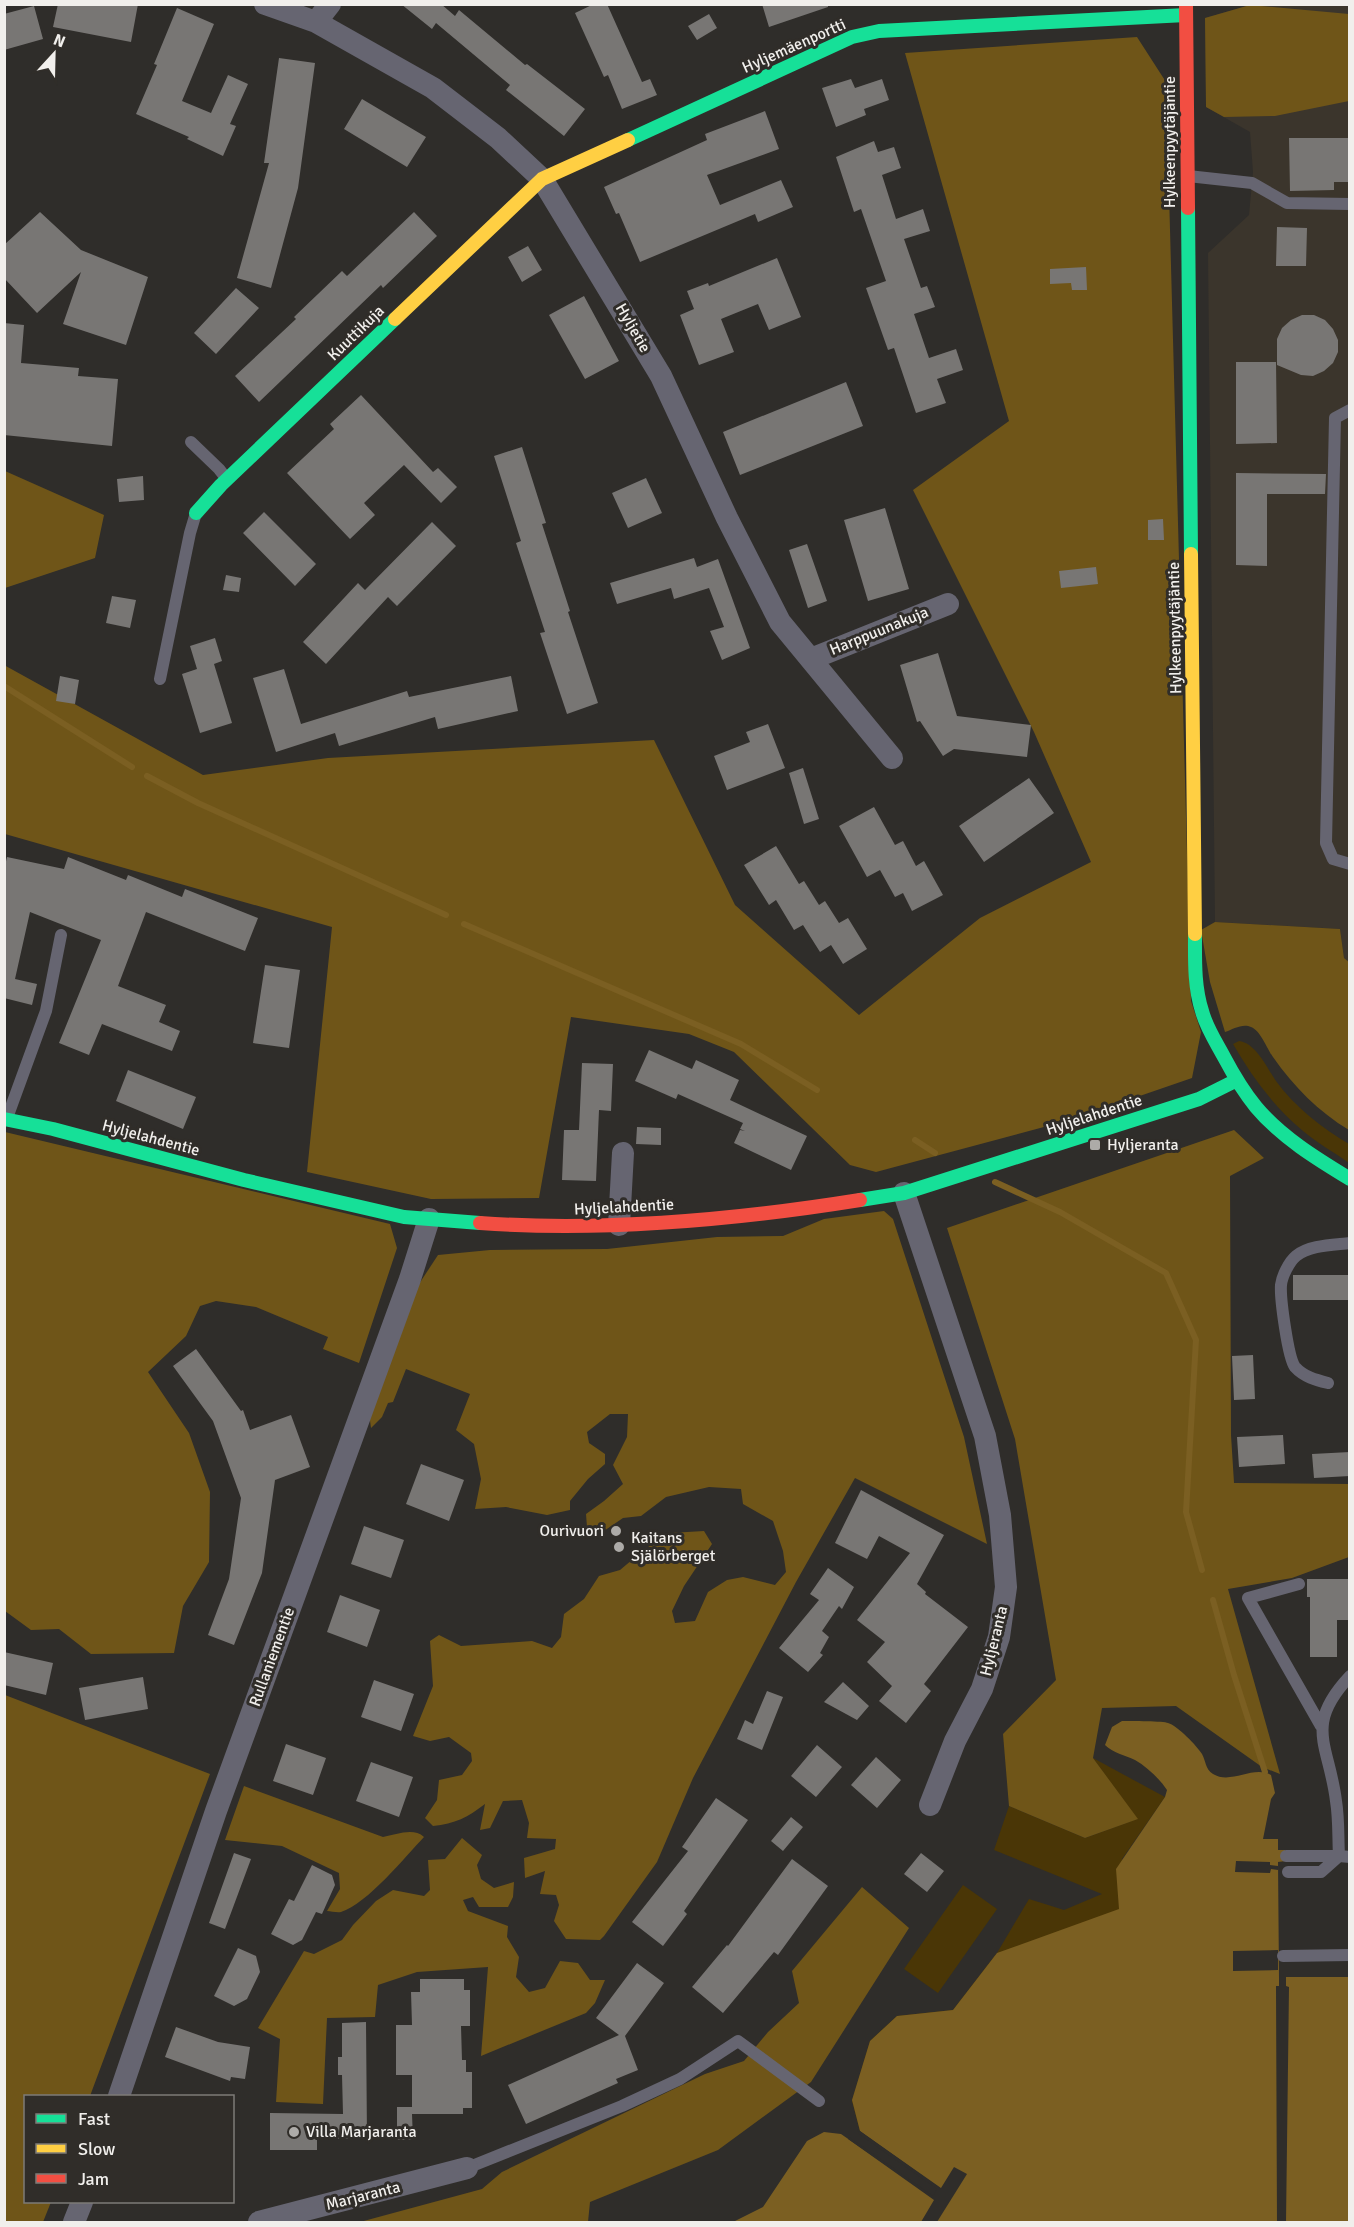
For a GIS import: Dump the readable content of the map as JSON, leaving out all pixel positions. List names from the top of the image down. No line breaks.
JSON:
{"streets":{"street":["Hyljemäenportti","Hylkeenpyytäjäntie","Hyljetie","Kuuttikuja","Harppuunakuja","Hyljelahdentie","Hyljeranta","Rullaniementie","Marjaranta"]},"crossings":[["Hyljemäenportti","Hylkeenpyytäjäntie"],["Hyljemäenportti","Hyljetie"],["Hyljemäenportti","Kuuttikuja"],["Hylkeenpyytäjäntie","Hyljelahdentie"],["Hyljetie","Kuuttikuja"],["Hyljetie","Harppuunakuja"],["Hyljelahdentie","Hyljeranta"],["Hyljelahdentie","Rullaniementie"]],"places":{"transit":["Hyljeranta"],"other":["Ourivuori","Kaitans Själörberget","Villa Marjaranta"]},"legend":["Fast","Slow","Jam"],"north":"top"}
